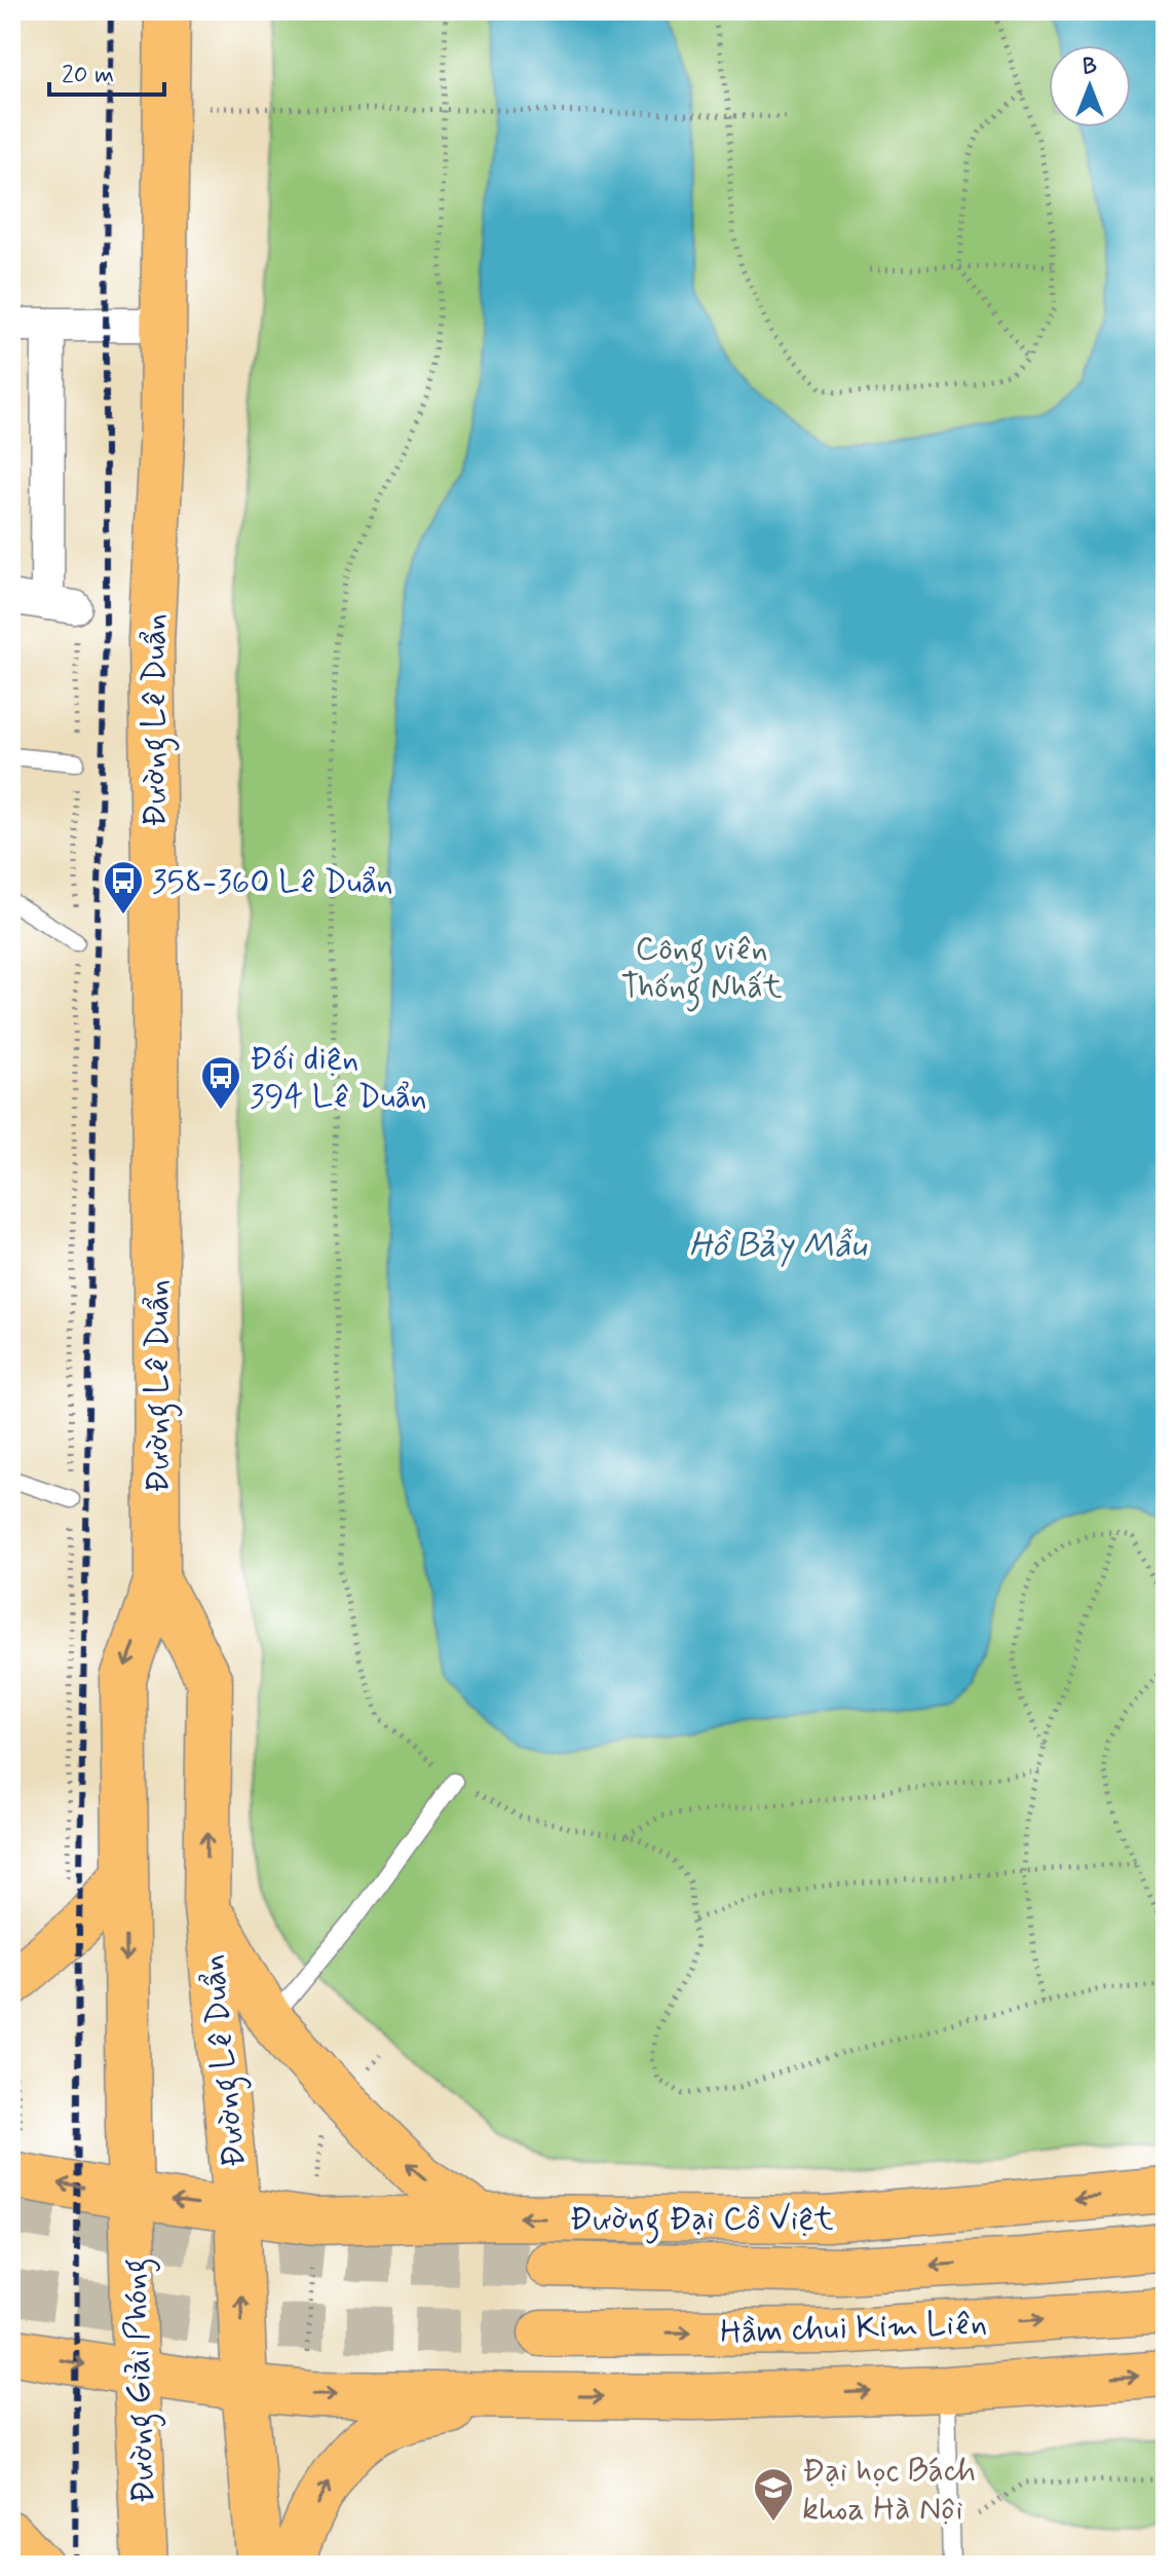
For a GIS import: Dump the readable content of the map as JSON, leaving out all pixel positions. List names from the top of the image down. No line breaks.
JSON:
{"streets":{"main road":["Đường Lê Duẩn","Đường Đại Cồ Việt","Hầm chui Kim Liên","Đường Giải Phóng"]},"crossings":[["Đường Lê Duẩn","Đường Đại Cồ Việt"],["Đường Lê Duẩn","Đường Giải Phóng"],["Đường Đại Cồ Việt","Đường Giải Phóng"]],"water":["Hồ Bảy Mẫu"],"parks":["Công viên Thống Nhất"],"places":{"bus stop":["358-360 Lê Duẩn","Đối diện 394 Lê Duẩn"],"school or university":["Đại học Bách khoa Hà Nội"]},"scale_bar":"20 m","north":"top"}
